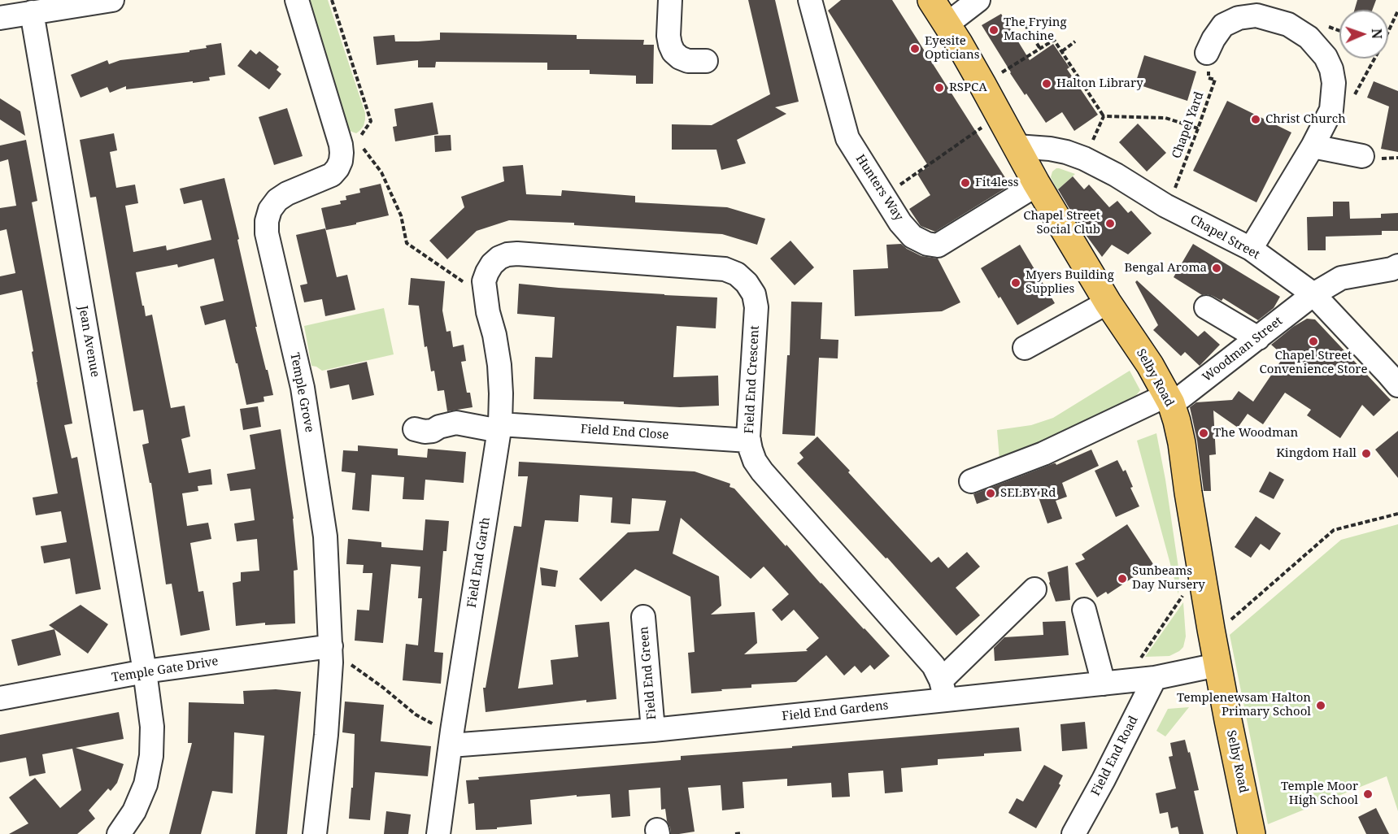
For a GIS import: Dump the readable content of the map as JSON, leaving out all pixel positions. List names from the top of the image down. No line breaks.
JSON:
{"streets":{"main road":["Selby Road"],"street":["Hunters Way","Chapel Street","Jean Avenue","Woodman Street","Field End Crescent","Temple Grove","Field End Close","Field End Garth","Temple Gate Drive","Field End Green","Field End Gardens","Field End Road"],"path":["Chapel Yard"]},"crossings":[["Chapel Yard","Chapel Street"],["Hunters Way","Selby Road"],["Chapel Street","Woodman Street"],["Chapel Street","Selby Road"],["Jean Avenue","Temple Gate Drive"],["Woodman Street","Selby Road"],["Selby Road","Field End Gardens"],["Field End Crescent","Field End Close"],["Field End Crescent","Field End Garth"],["Field End Crescent","Field End Gardens"],["Temple Grove","Temple Gate Drive"],["Field End Close","Field End Garth"],["Field End Garth","Field End Gardens"],["Field End Green","Field End Gardens"],["Field End Gardens","Field End Road"]],"places":["The Frying Machine","Eyesite Opticians","Halton Library","RSPCA","Christ Church","Fit4less","Chapel Street Social Club","Bengal Aroma","Myers Building Supplies","Chapel Street Convenience Store","The Woodman","Kingdom Hall","SELBY Rd","Sunbeams Day Nursery","Templenewsam Halton Primary School","Temple Moor High School"],"north":"right"}
